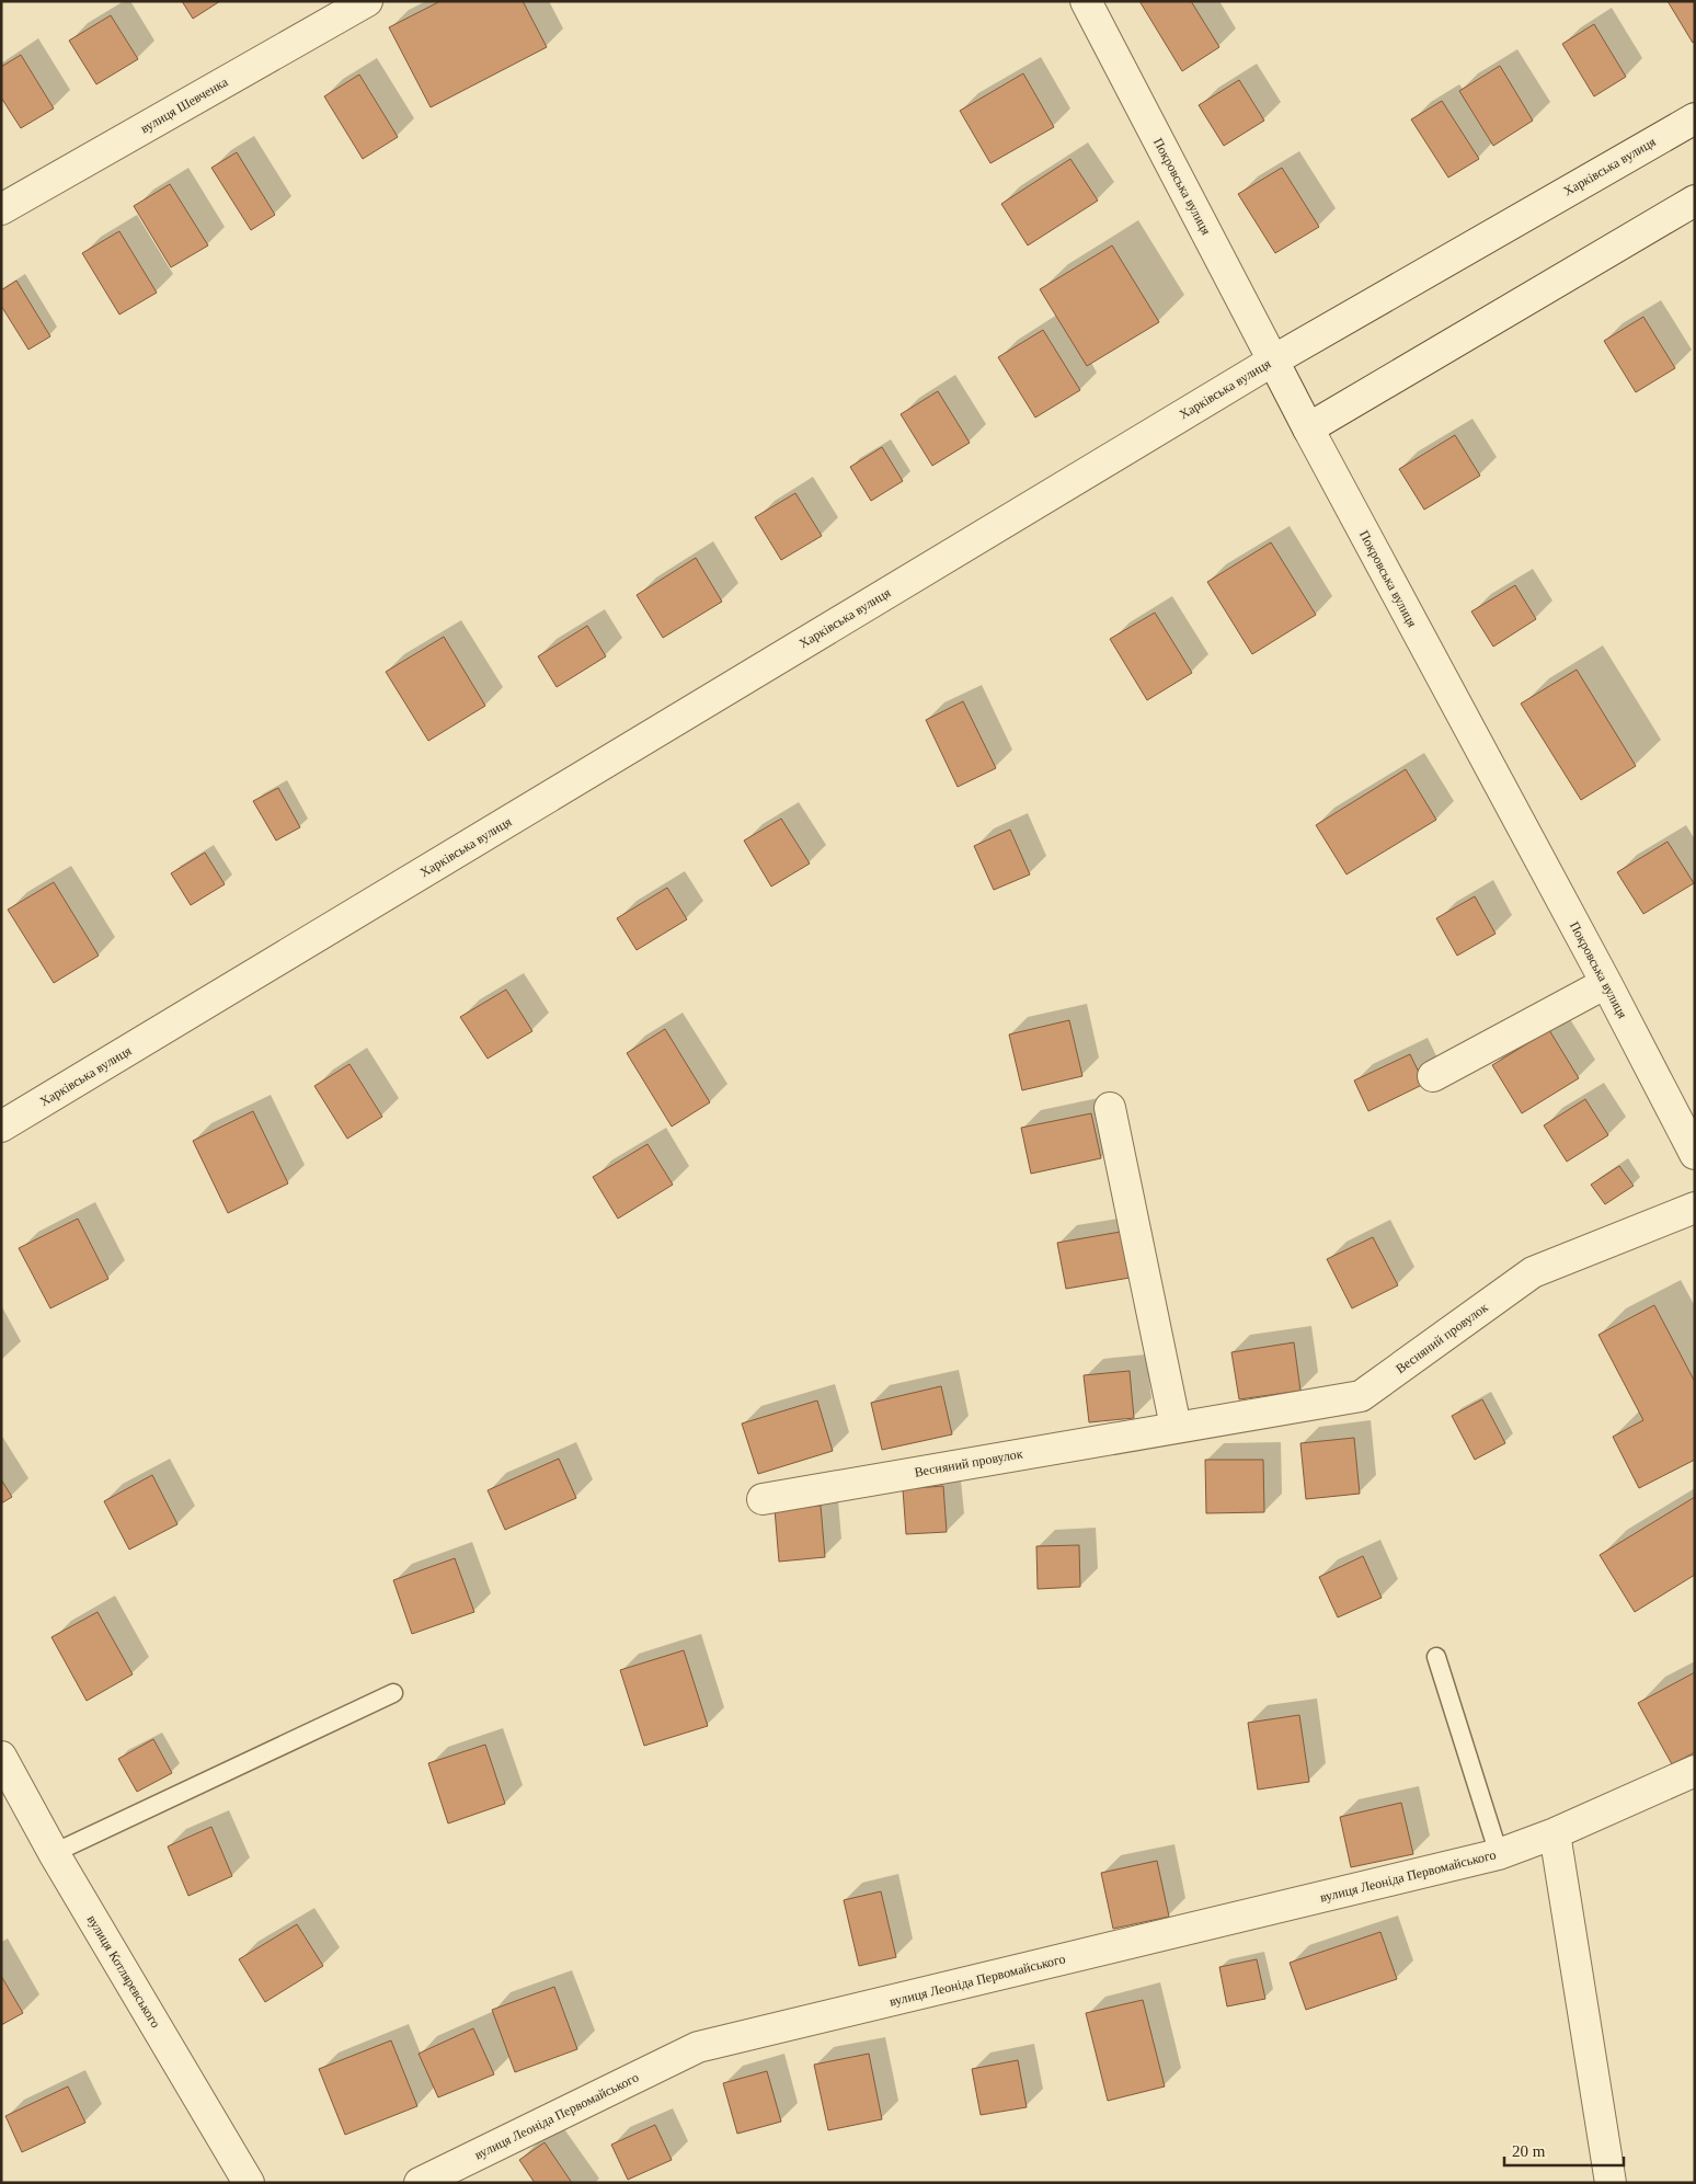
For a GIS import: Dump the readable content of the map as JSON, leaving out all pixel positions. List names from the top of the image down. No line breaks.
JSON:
{"streets":{"street":["вулиця Шевченка","Харківська вулиця","Покровська вулиця","Весняний провулок","вулиця Леоніда Первомайського","вулиця Котляревського"]},"crossings":[["Харківська вулиця","Покровська вулиця"]],"scale_bar":"20 m"}
